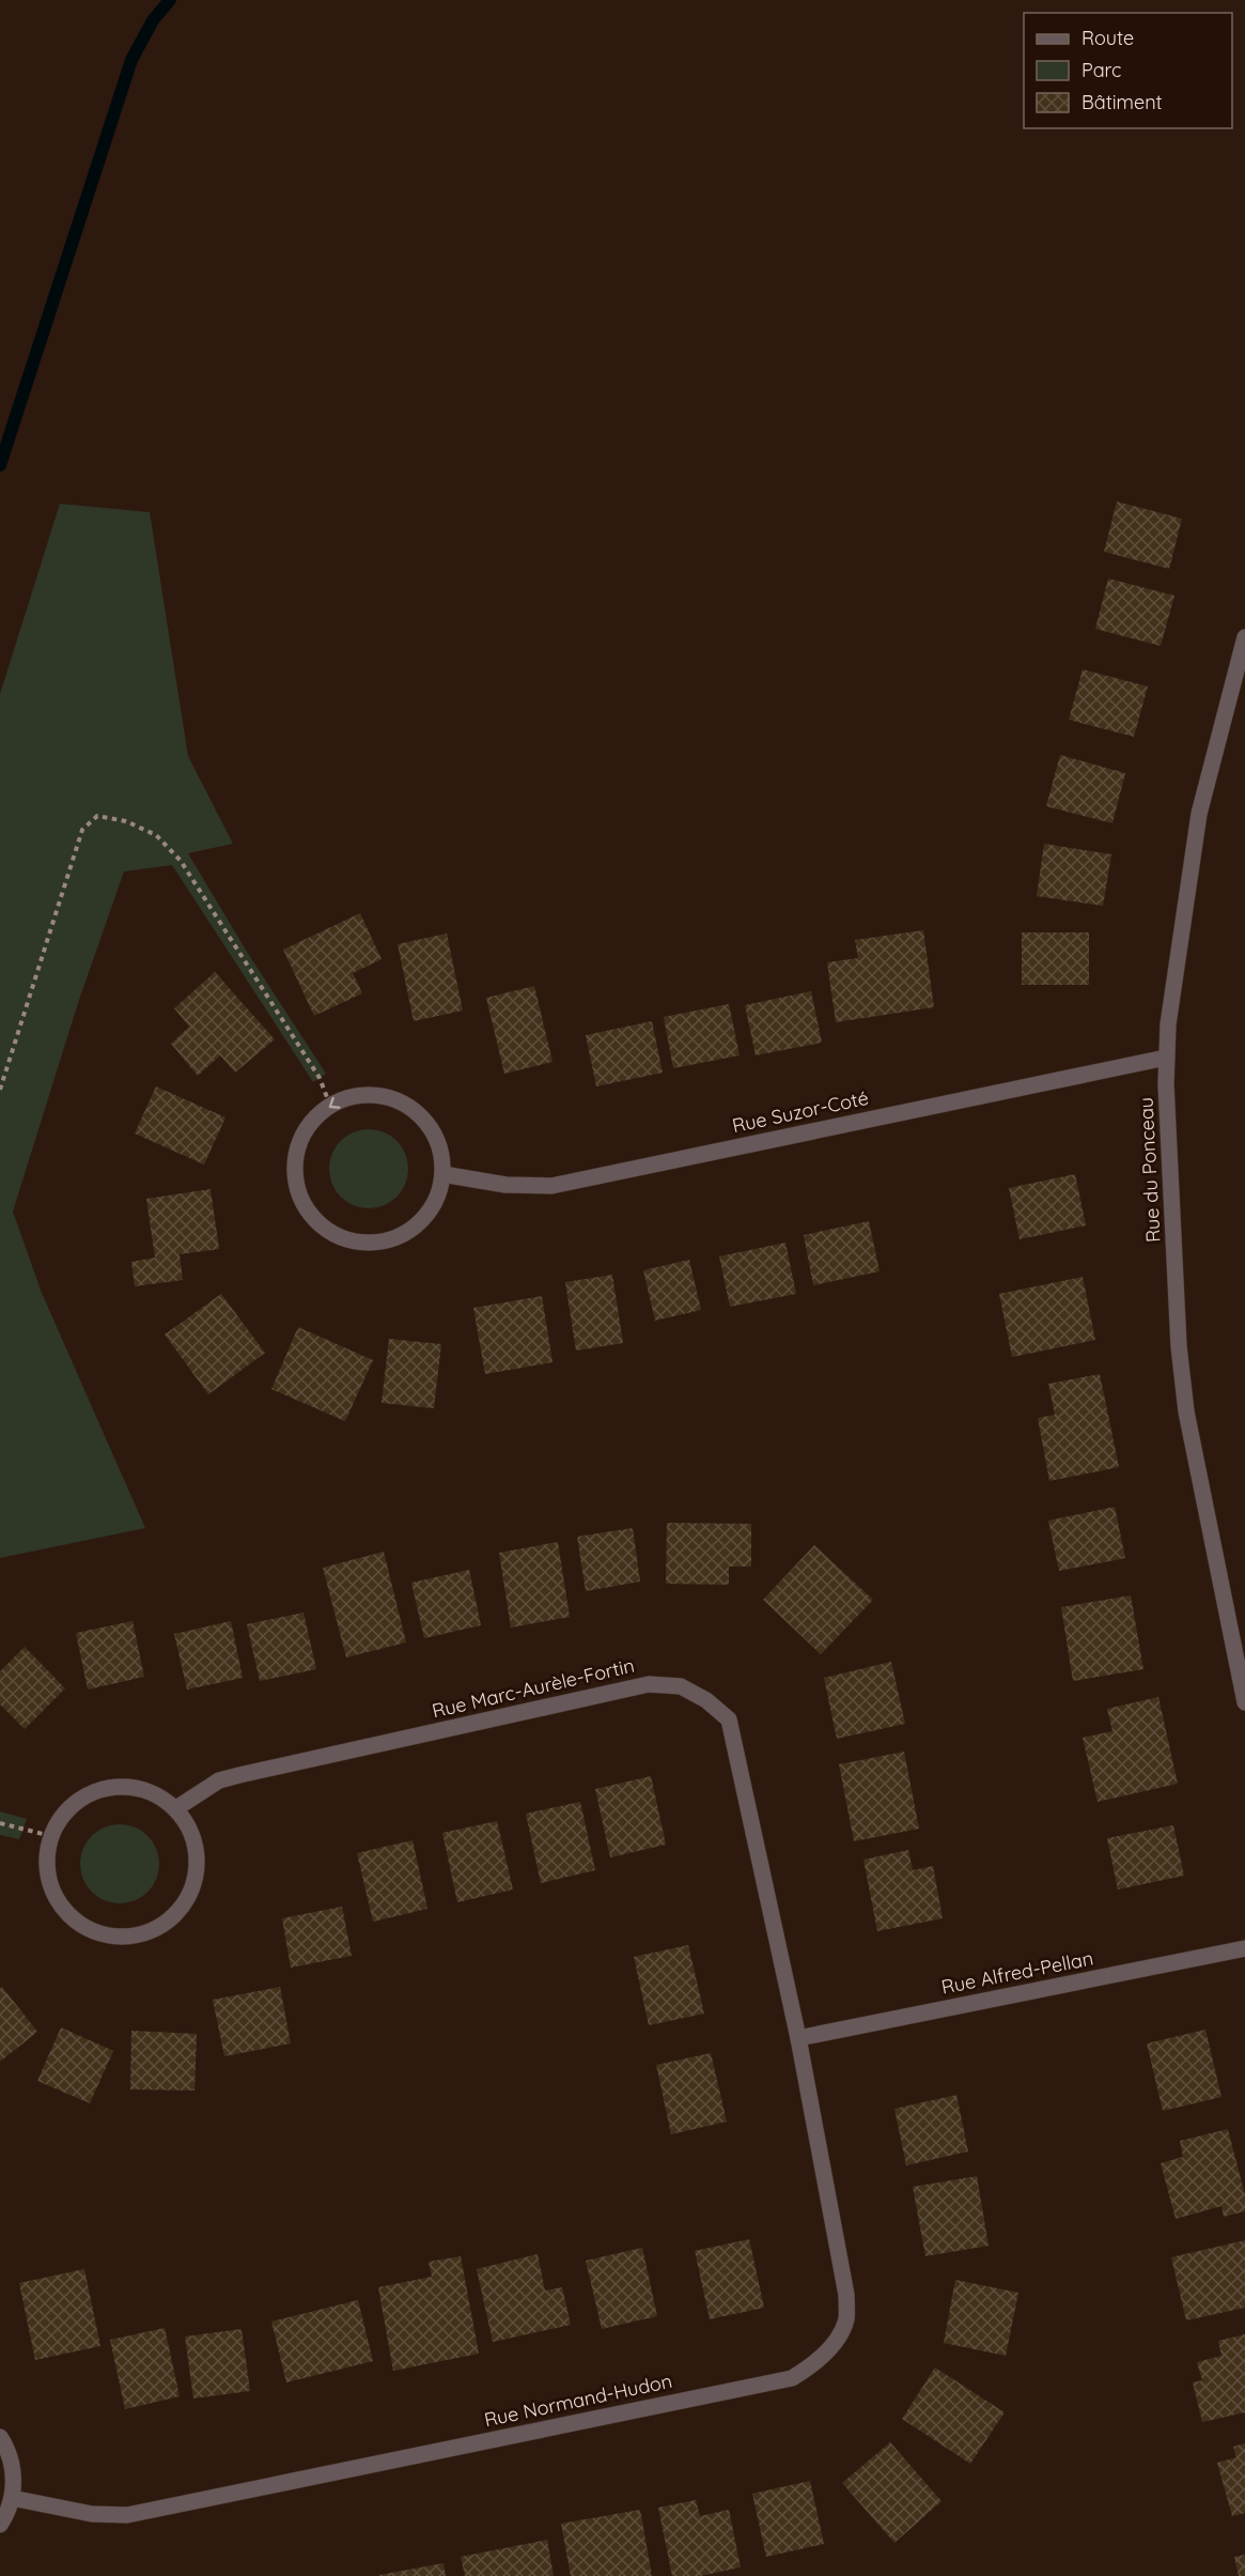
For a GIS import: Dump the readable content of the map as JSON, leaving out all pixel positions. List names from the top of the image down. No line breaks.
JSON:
{"streets":{"street":["Rue Suzor-Coté","Rue du Ponceau","Rue Marc-Aurèle-Fortin","Rue Alfred-Pellan","Rue Normand-Hudon"]},"crossings":[["Rue Suzor-Coté","Rue du Ponceau"],["Rue Marc-Aurèle-Fortin","Rue Alfred-Pellan"],["Rue Marc-Aurèle-Fortin","Rue Normand-Hudon"],["Rue Alfred-Pellan","Rue Normand-Hudon"]],"legend":["Route","Parc","Bâtiment"]}
